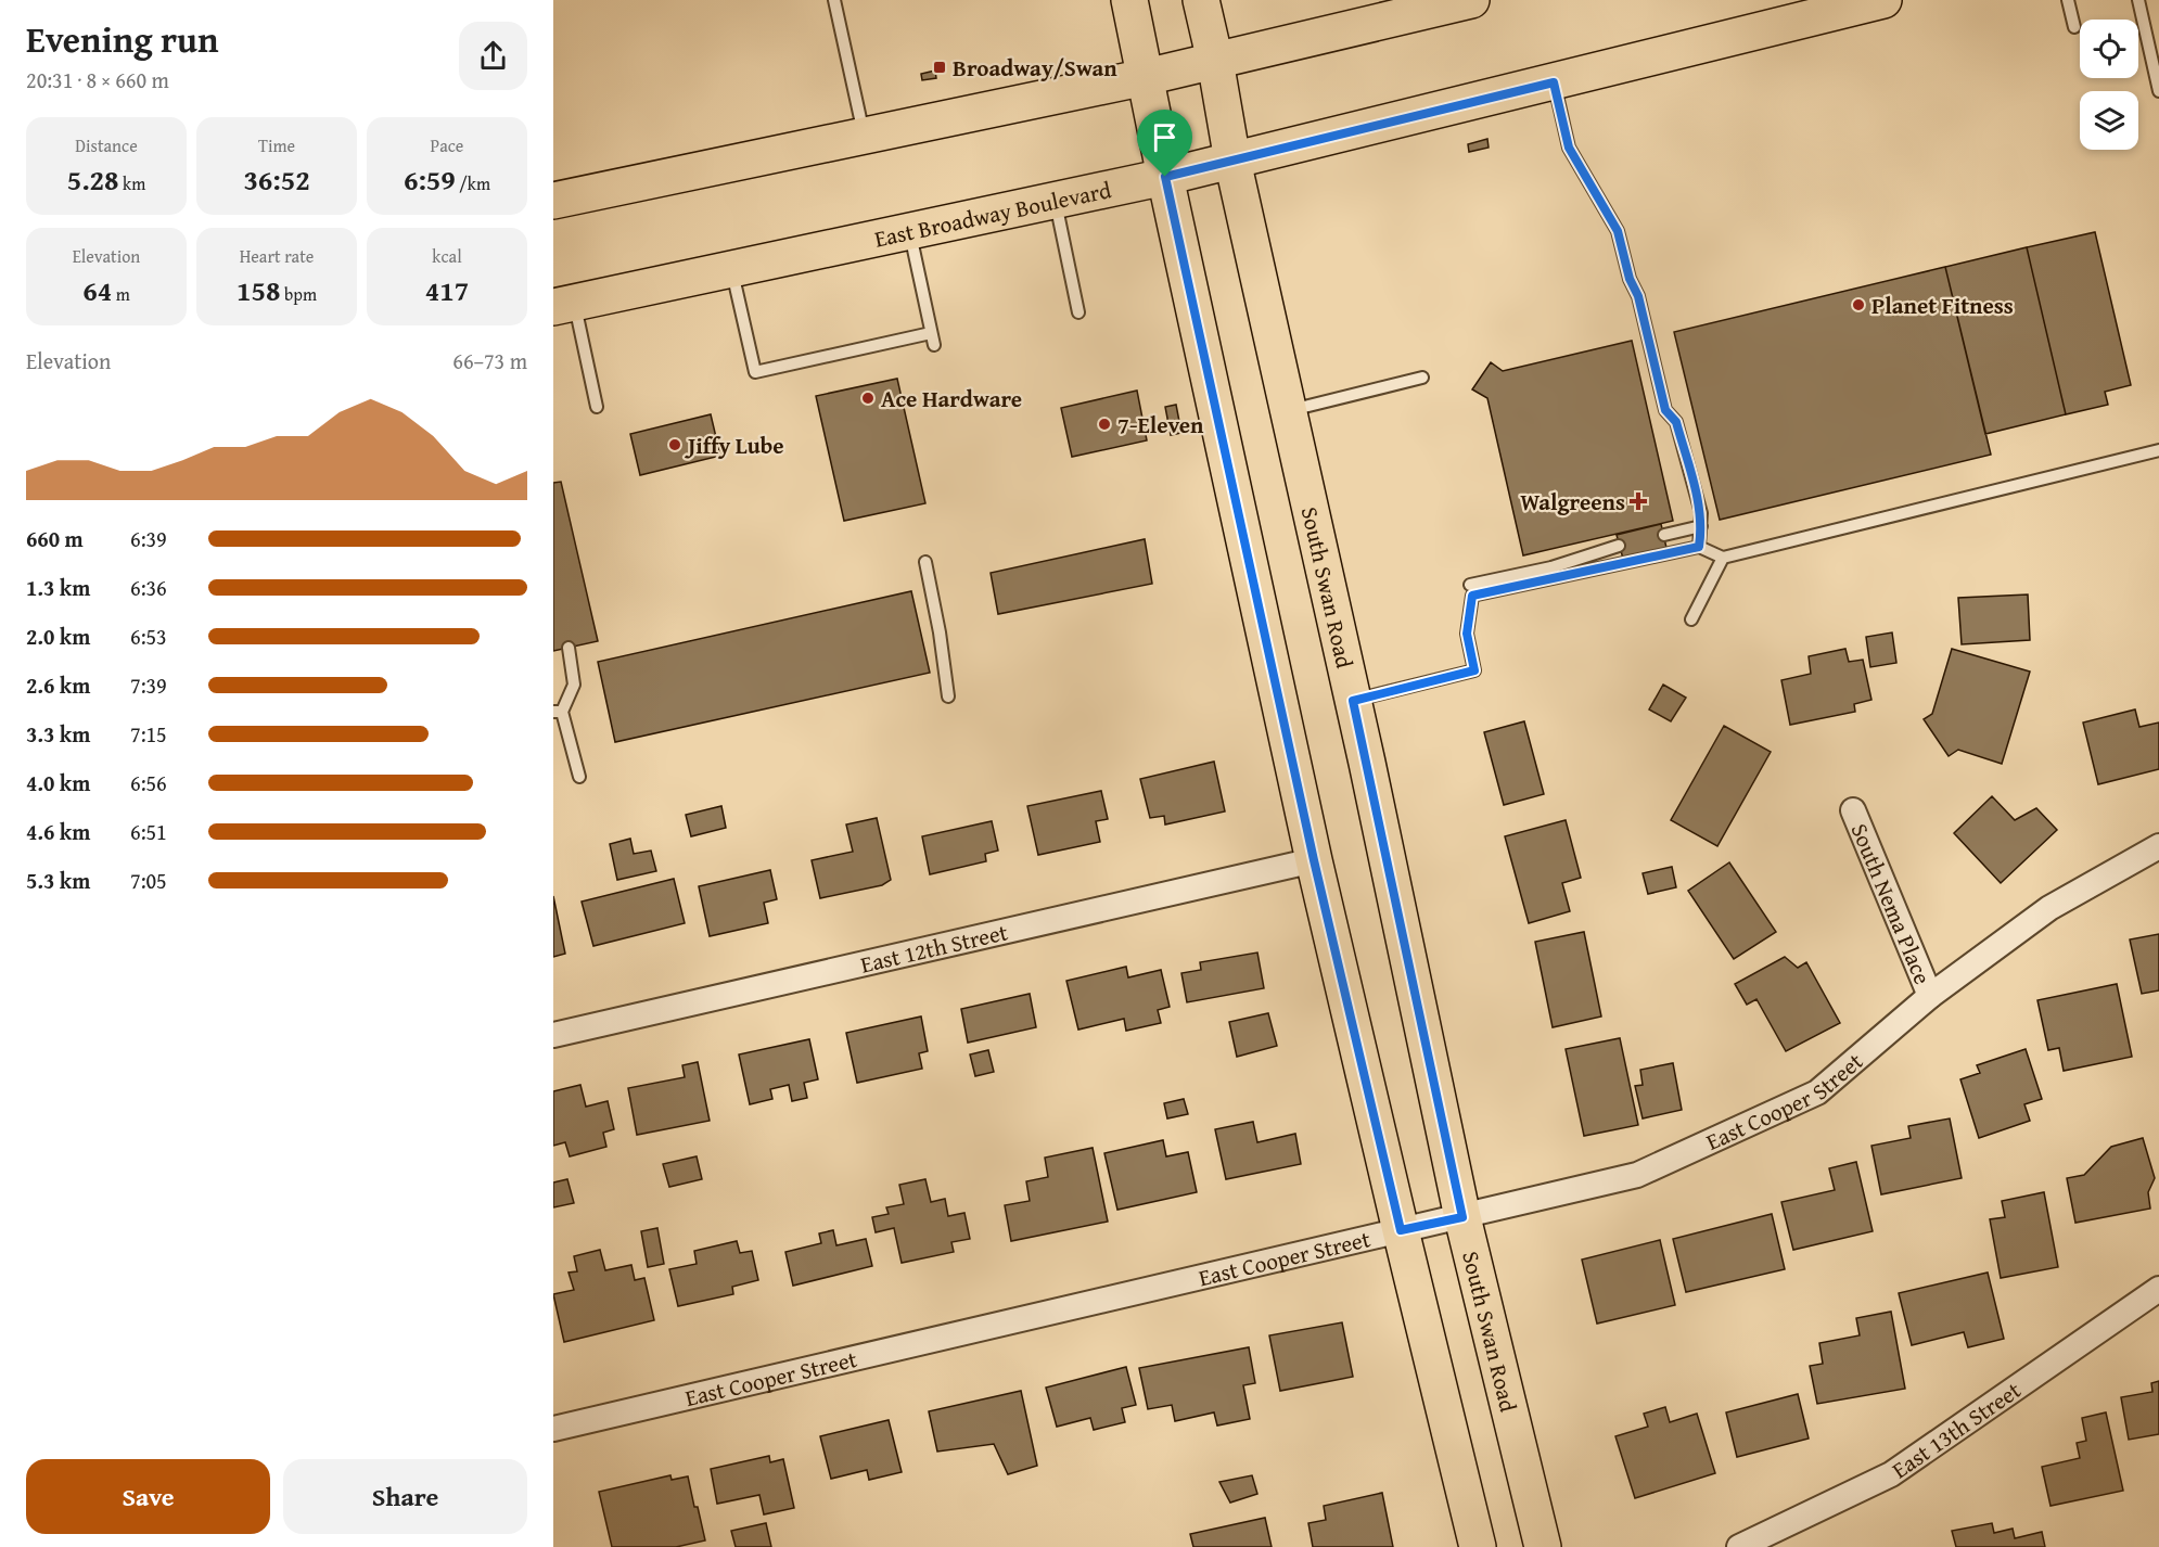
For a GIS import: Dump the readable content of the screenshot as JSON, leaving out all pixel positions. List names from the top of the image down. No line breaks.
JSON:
{"streets":{"main road":["East Broadway Boulevard","South Swan Road"],"street":["South Nema Place","East 12th Street","East Cooper Street","East 13th Street"]},"crossings":[["East Broadway Boulevard","South Swan Road"],["South Swan Road","East Cooper Street"],["South Nema Place","East Cooper Street"]],"places":{"transit":["Broadway/Swan"],"other":["Planet Fitness","Ace Hardware","7-Eleven","Jiffy Lube"],"health":["Walgreens"]},"page":{"heading":["Evening run","20:31 · 8 × 660 m"],"stats":[["Distance","5.28 km"],["Time","36:52"],["Pace","6:59 /km"],["Elevation","64 m"],["Heart rate","158 bpm"],["kcal","417"]],"chart":["Elevation","66–73 m"],"list":[{"name":"660 m","note":"6:39"},{"name":"1.3 km","note":"6:36"},{"name":"2.0 km","note":"6:53"},{"name":"2.6 km","note":"7:39"},{"name":"3.3 km","note":"7:15"},{"name":"4.0 km","note":"6:56"},{"name":"4.6 km","note":"6:51"},{"name":"5.3 km","note":"7:05"}],"buttons":["Save","Share"]}}
